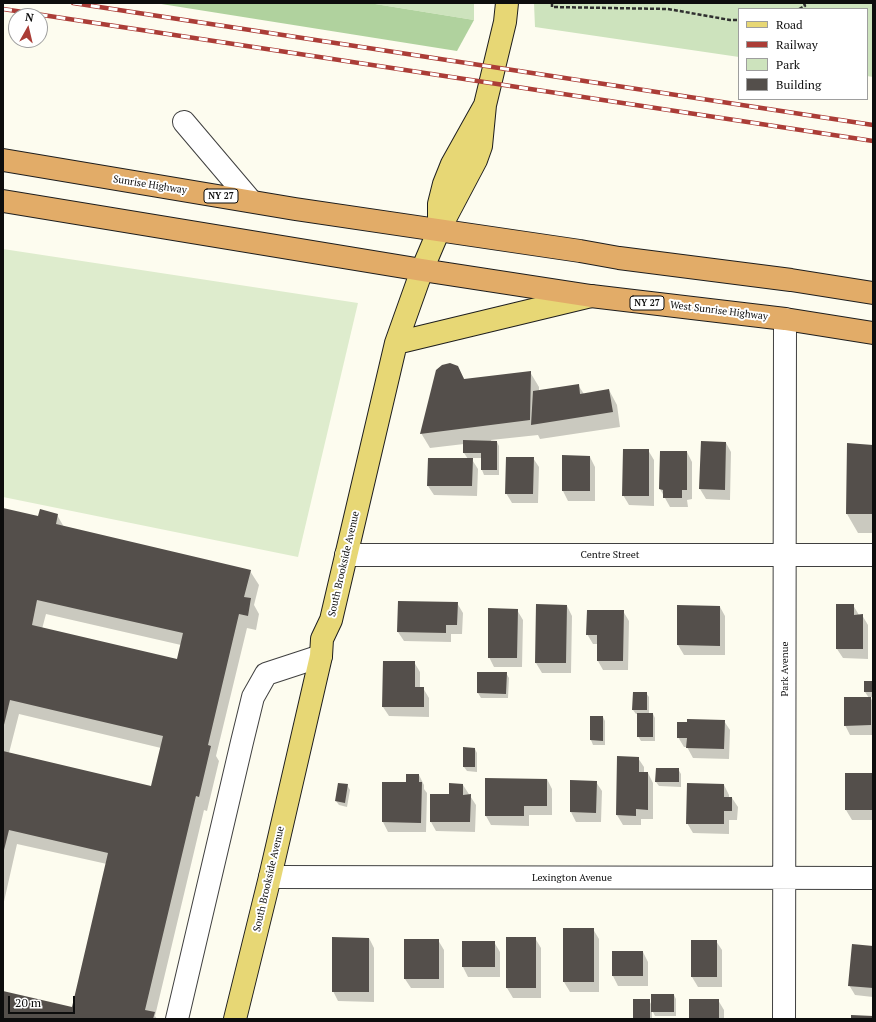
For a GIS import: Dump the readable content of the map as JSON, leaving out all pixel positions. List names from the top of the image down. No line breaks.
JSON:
{"streets":{"highway":["Sunrise Highway","NY 27","West Sunrise Highway"],"main road":["South Brookside Avenue"],"street":["Centre Street","Park Avenue","Lexington Avenue"]},"crossings":[["Sunrise Highway","NY 27"],["Sunrise Highway","South Brookside Avenue"],["NY 27","West Sunrise Highway"],["NY 27","South Brookside Avenue"],["West Sunrise Highway","South Brookside Avenue"],["West Sunrise Highway","Park Avenue"],["Centre Street","South Brookside Avenue"],["Centre Street","Park Avenue"],["South Brookside Avenue","Lexington Avenue"],["Park Avenue","Lexington Avenue"]],"legend":["Road","Railway","Park","Building"],"scale_bar":"20 m","north":"top"}
